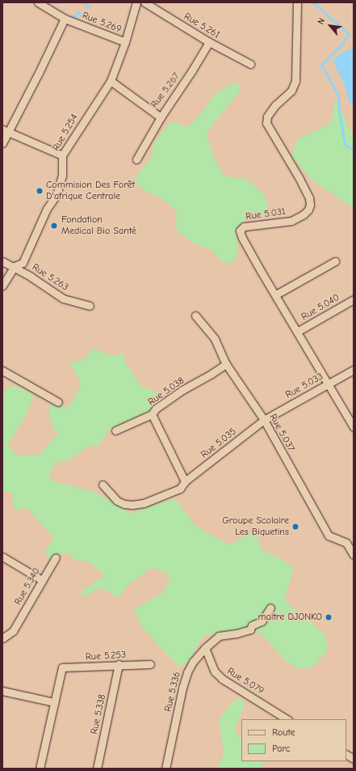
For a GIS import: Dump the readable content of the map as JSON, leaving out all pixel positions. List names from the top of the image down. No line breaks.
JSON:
{"streets":{"street":["Rue 5.269","Rue 5.261","Rue 5.267","Rue 5.254","Rue 5.031","Rue 5.263","Rue 5.040","Rue 5.033","Rue 5.038","Rue 5.037","Rue 5.035","Rue 5.340","Rue 5.253","Rue 5.079","Rue 5.336","Rue 5.338"]},"crossings":[["Rue 5.269","Rue 5.254"],["Rue 5.261","Rue 5.267"],["Rue 5.267","Rue 5.254"],["Rue 5.254","Rue 5.263"],["Rue 5.031","Rue 5.040"],["Rue 5.031","Rue 5.033"],["Rue 5.033","Rue 5.037"],["Rue 5.033","Rue 5.035"],["Rue 5.038","Rue 5.037"],["Rue 5.037","Rue 5.035"],["Rue 5.253","Rue 5.338"],["Rue 5.079","Rue 5.336"]],"places":["Commision Des Forêt D'afrique Centrale","Fondation Medical Bio Santé","Groupe Scolaire Les Biquetins","maitre DJONKO"],"legend":["Route","Parc"],"north":"top left"}
